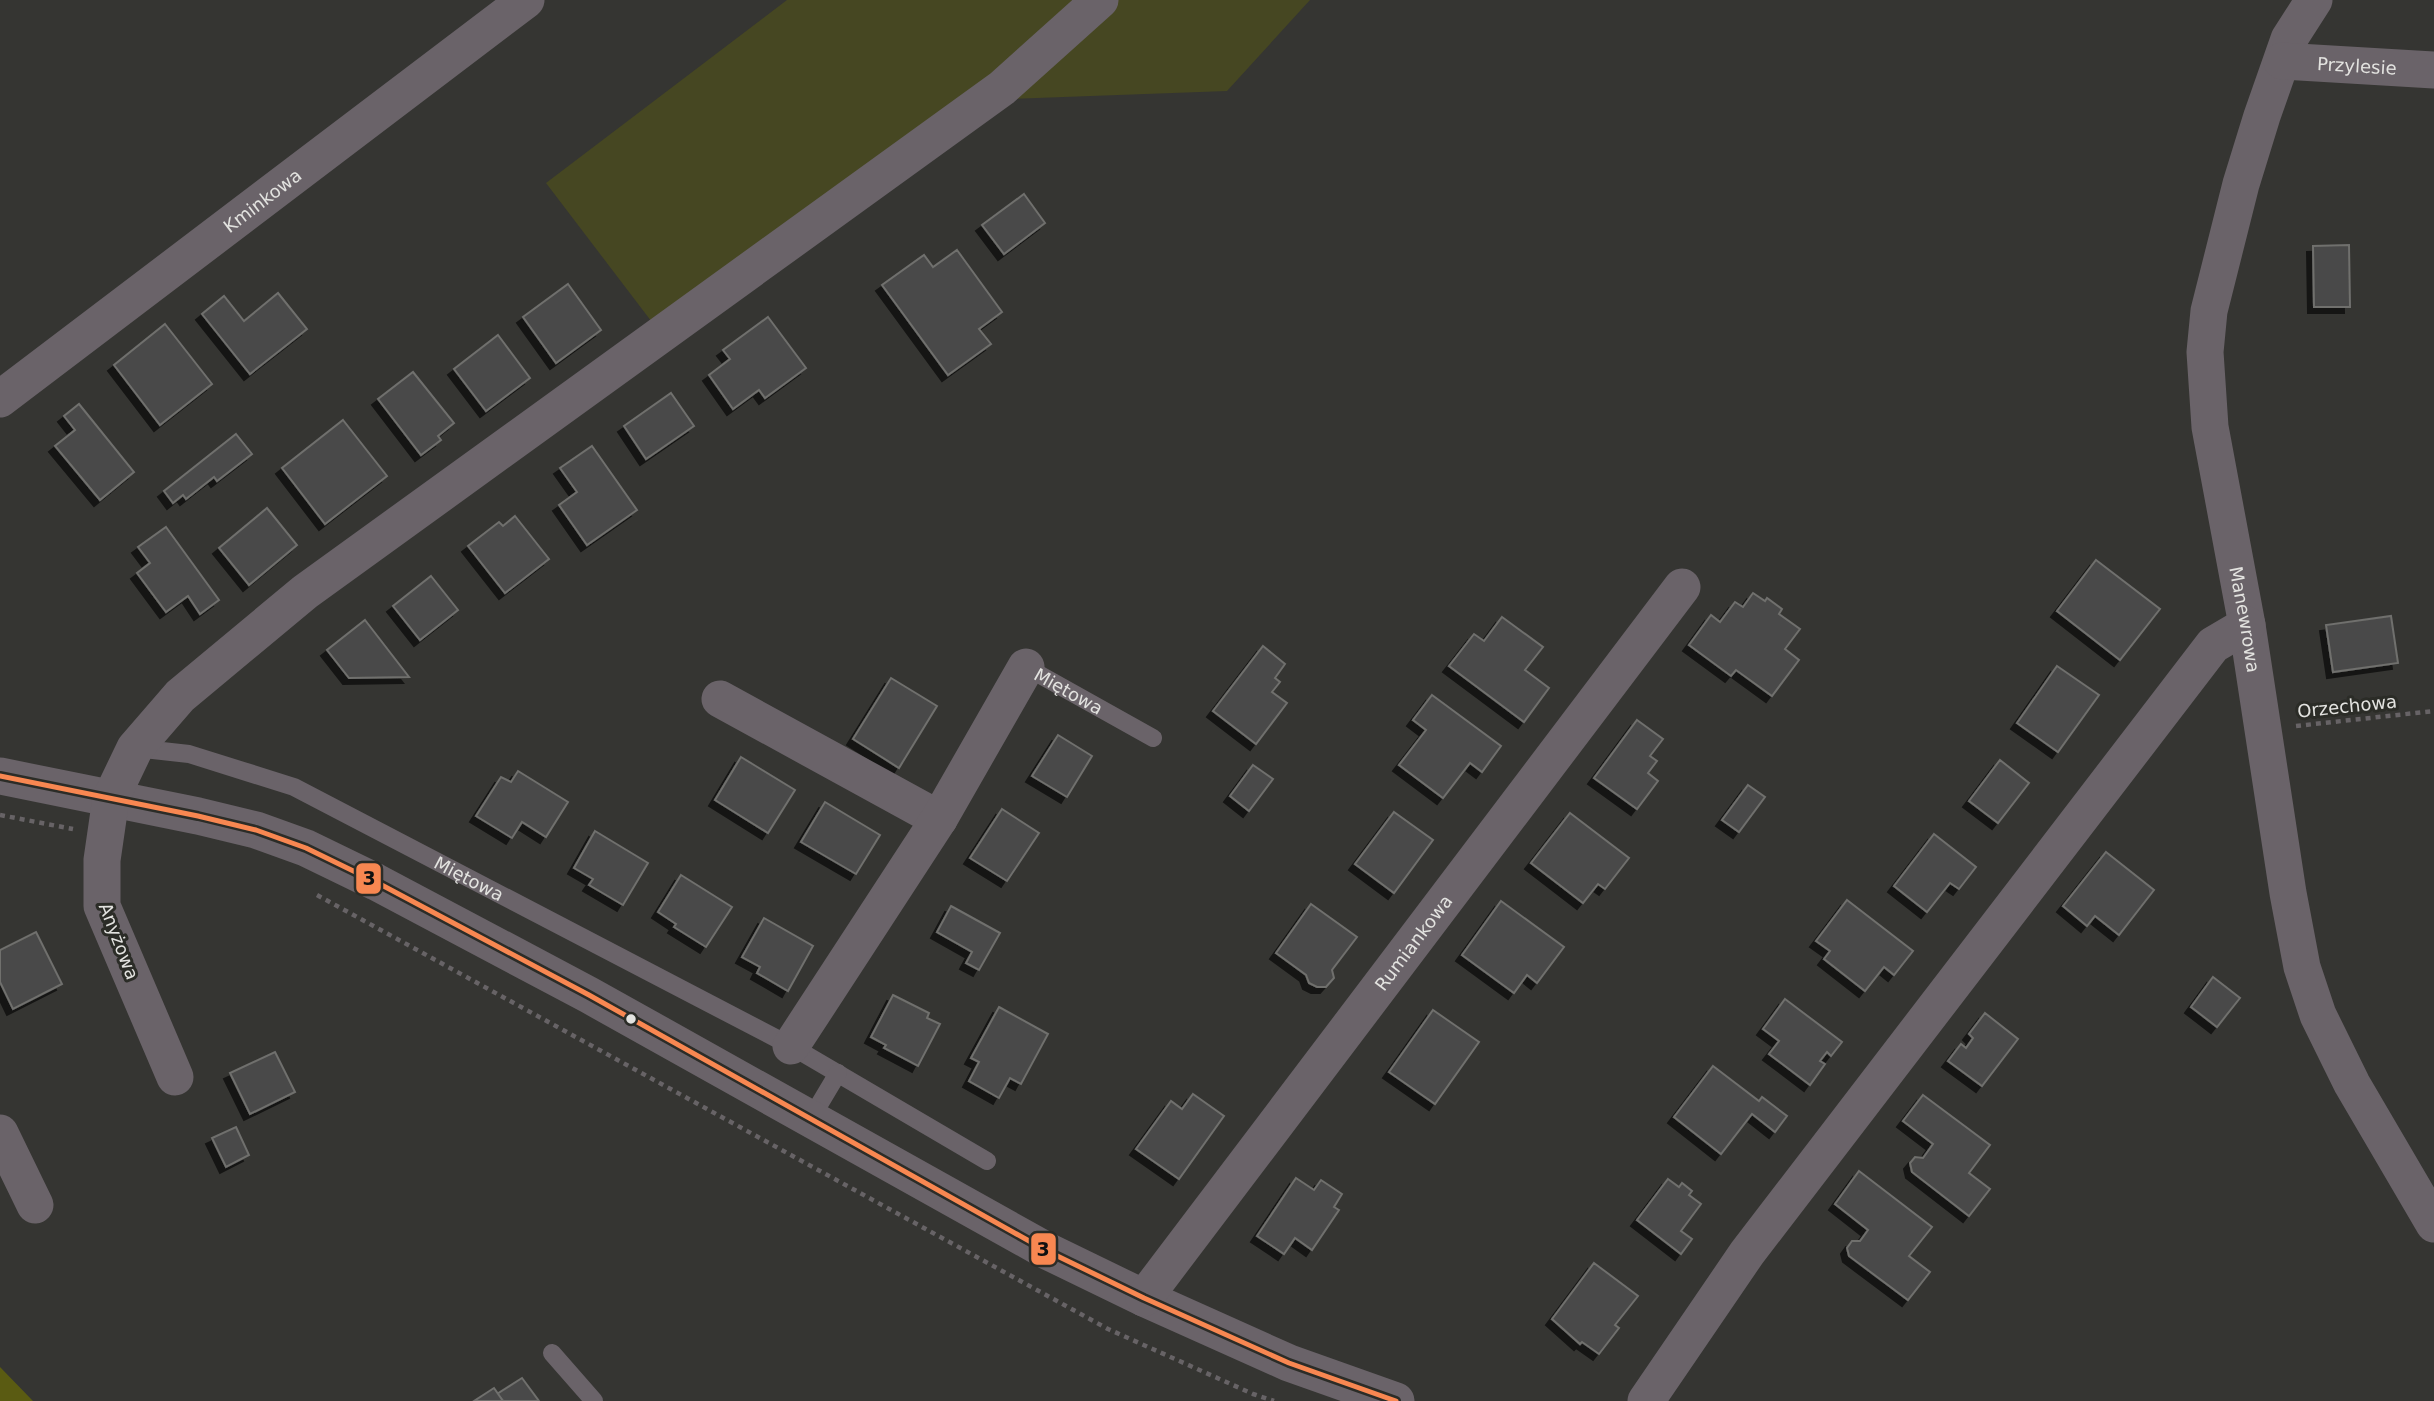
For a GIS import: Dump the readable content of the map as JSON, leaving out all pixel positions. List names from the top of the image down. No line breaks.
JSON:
{"streets":{"street":["Przylesie","Kminkowa","Manewrowa","Miętowa","Anyżowa","Rumiankowa"],"path":["Orzechowa"]},"crossings":[["Przylesie","Manewrowa"],["Manewrowa","Orzechowa"],["Miętowa","Anyżowa"]],"lines":["transit line 3"]}
